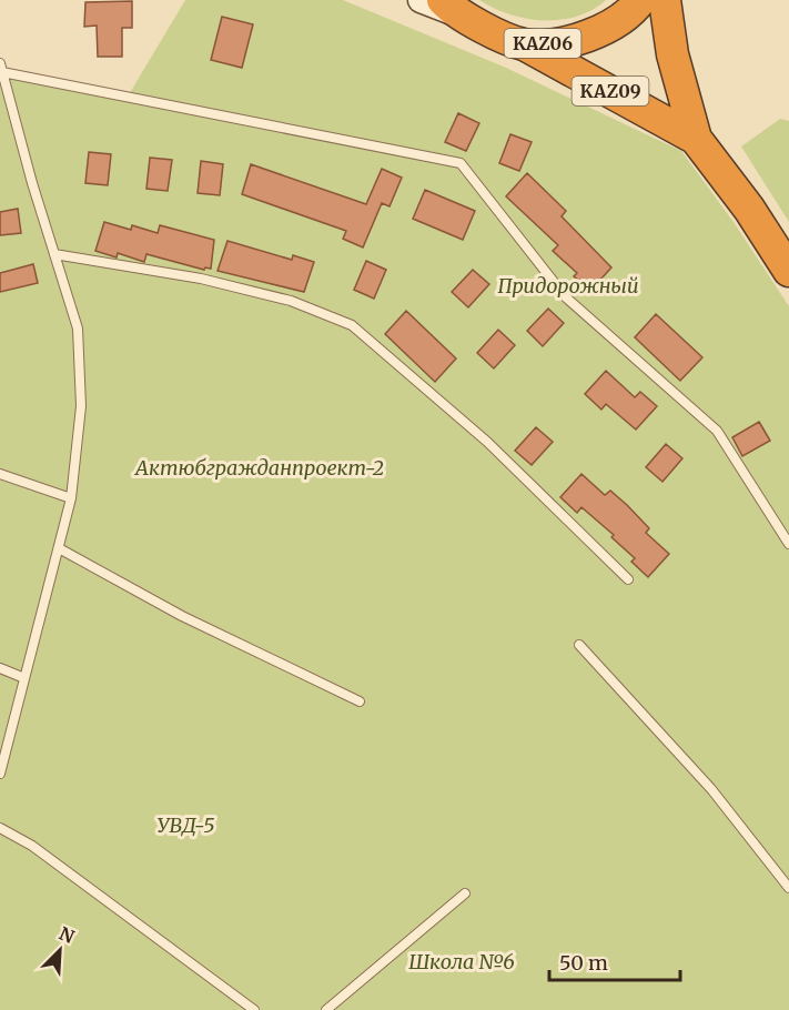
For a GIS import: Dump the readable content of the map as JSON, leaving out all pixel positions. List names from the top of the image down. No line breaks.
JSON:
{"streets":{"highway":["KАZ06","KAZ09"]},"crossings":[["KАZ06","KAZ09"]],"parks":["Придорожный","Актюбгражданпроект-2","УВД-5","Школа №6"],"scale_bar":"50 m","north":"top right"}
